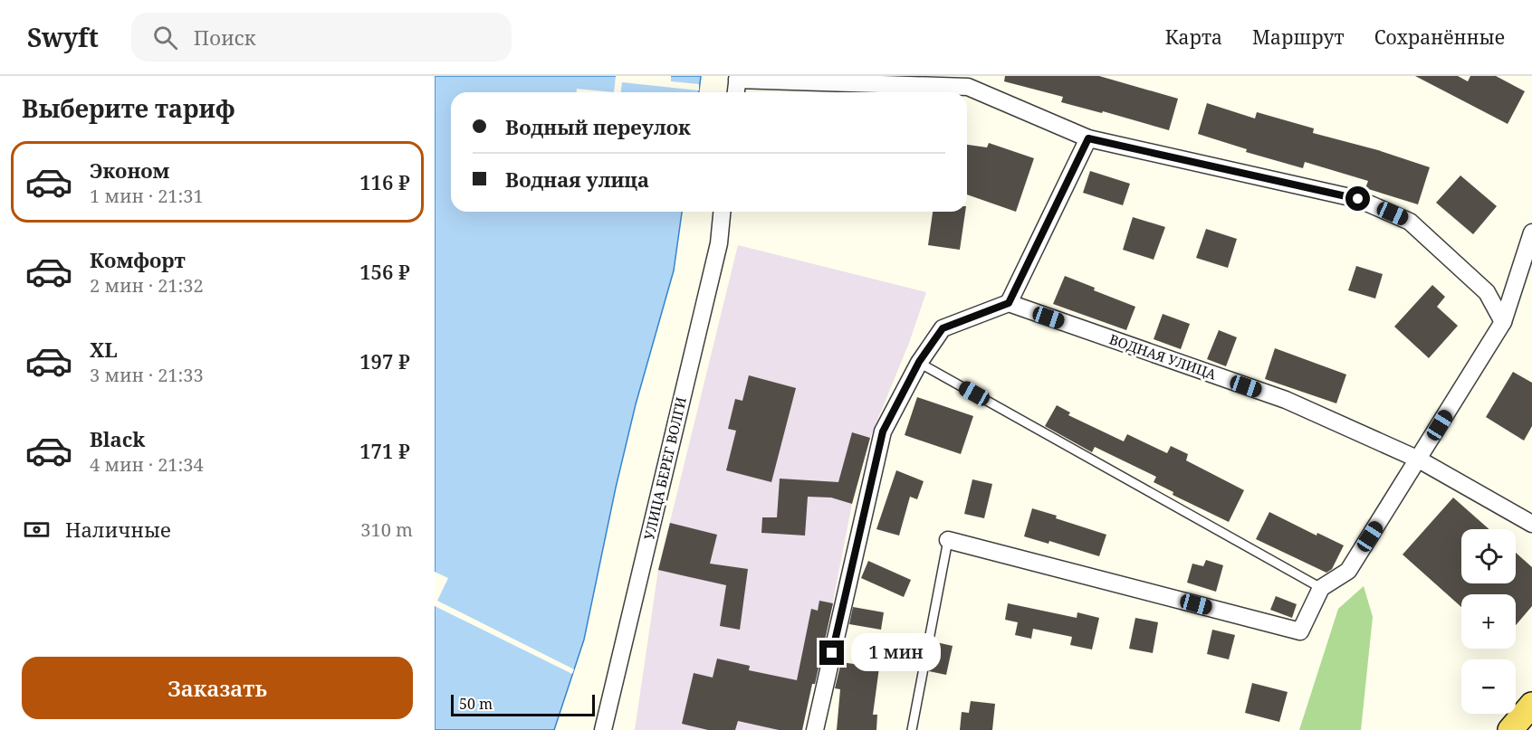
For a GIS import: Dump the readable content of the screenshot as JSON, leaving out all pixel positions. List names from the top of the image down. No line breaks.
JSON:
{"streets":{"street":["ВОДНАЯ УЛИЦА","УЛИЦА БЕРЕГ ВОЛГИ"]},"scale_bar":"50 m","page":{"header":"Swyft","search":"Поиск","nav":["Карта","Маршрут","Сохранённые"],"heading":"Выберите тариф","banner":["Водный переулок","Водная улица"],"list":[{"name":"Эконом","note":"1 мин · 21:31","value":"116 ₽"},{"name":"Комфорт","note":"2 мин · 21:32","value":"156 ₽"},{"name":"XL","note":"3 мин · 21:33","value":"197 ₽"},{"name":"Black","note":"4 мин · 21:34","value":"171 ₽"}],"pay":["Наличные","310 m"],"map_buttons":["+","−"],"bubble":"1 мин","buttons":"Заказать","scale":"50 m"}}
